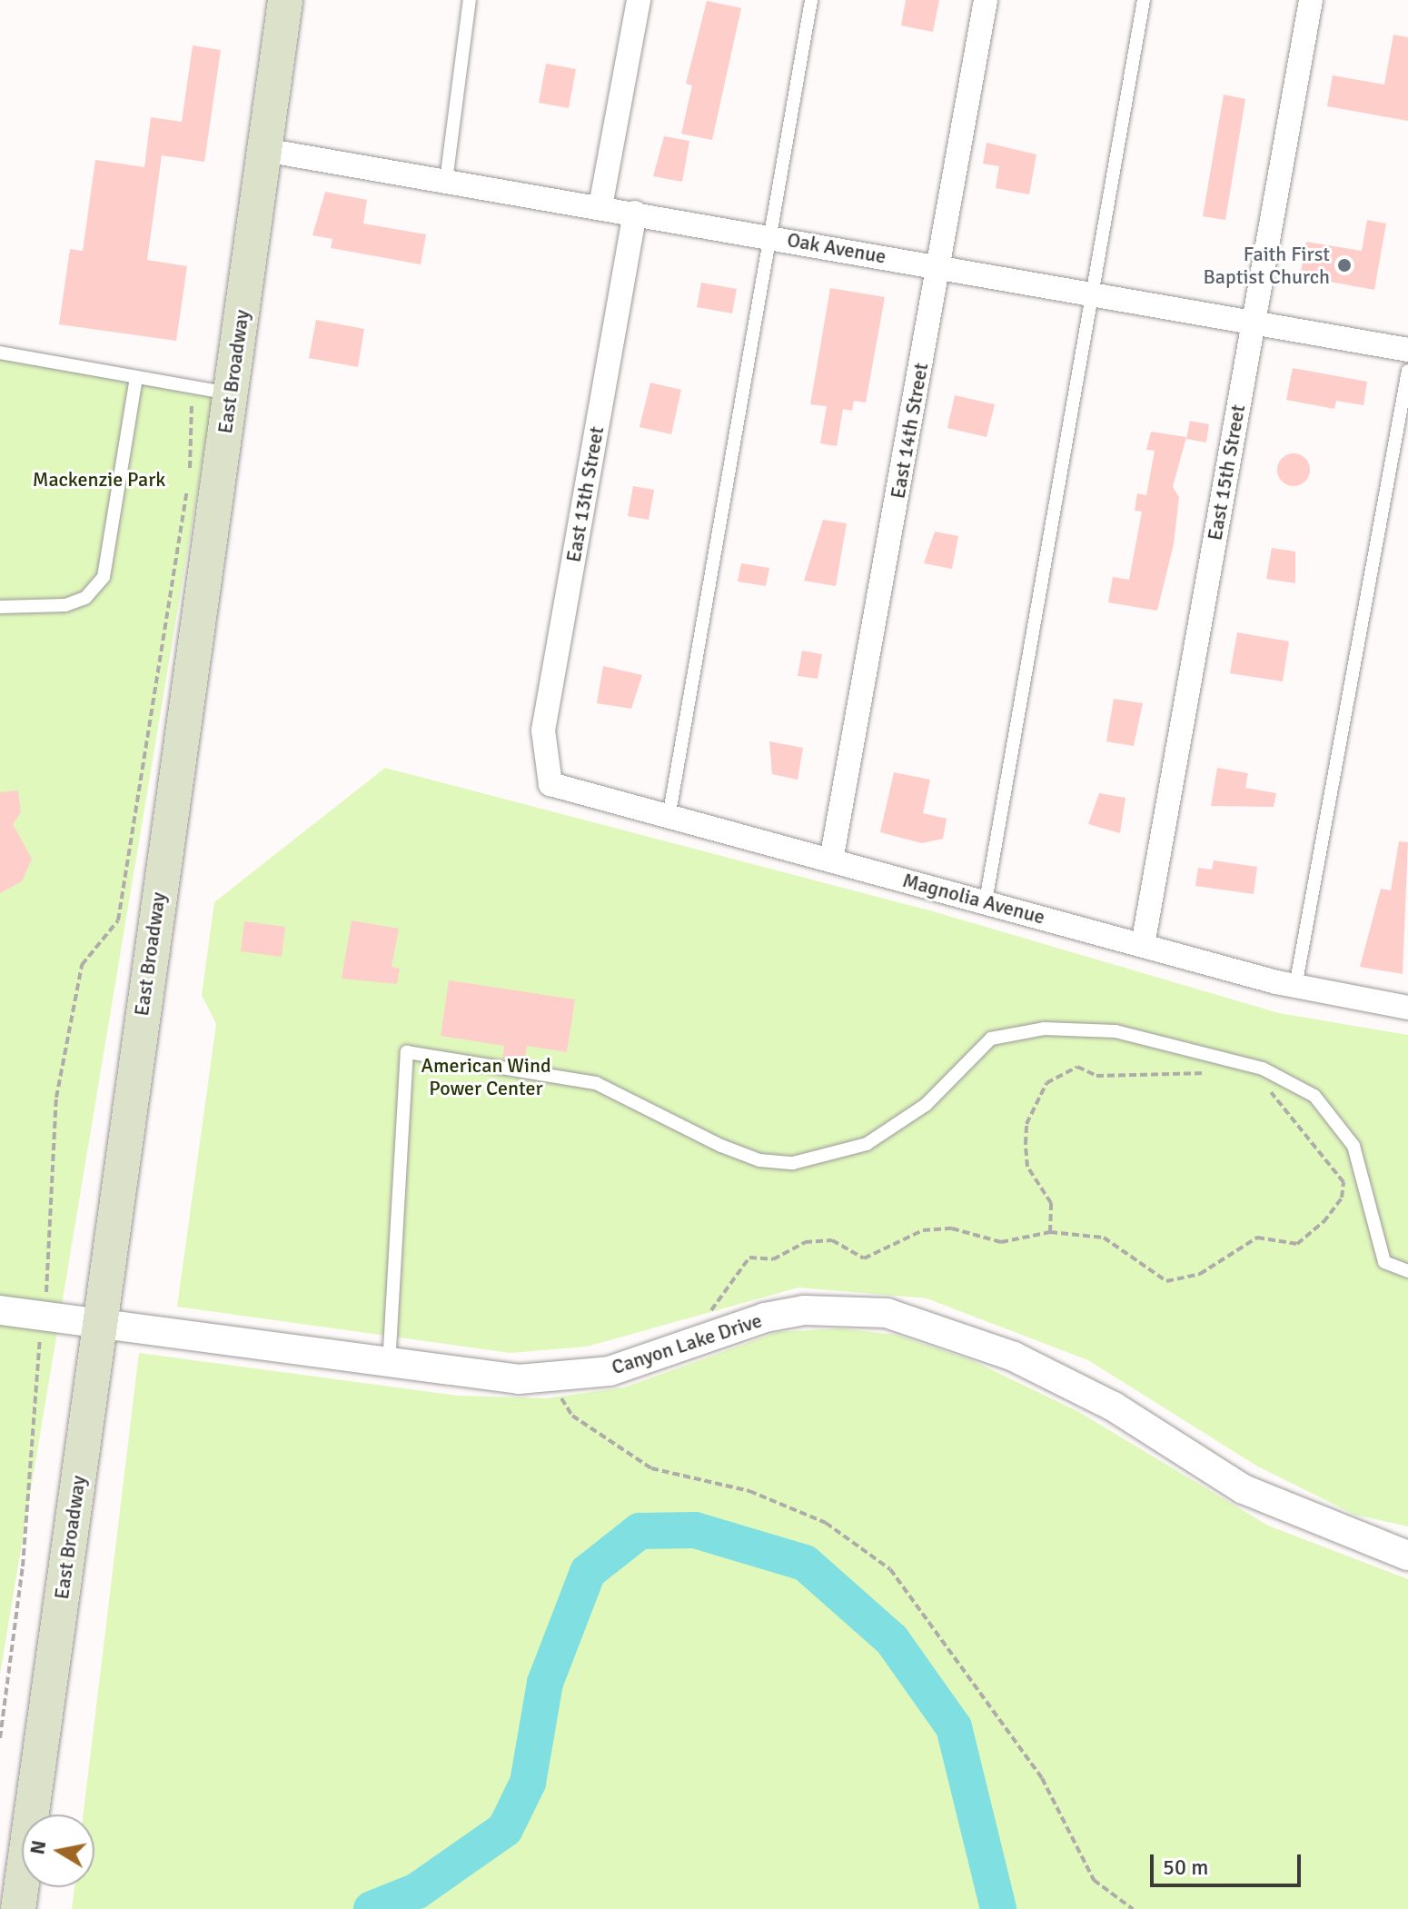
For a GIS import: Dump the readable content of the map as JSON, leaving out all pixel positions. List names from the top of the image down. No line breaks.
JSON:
{"streets":{"main road":["East Broadway"],"street":["Oak Avenue","East 14th Street","East 15th Street","East 13th Street","Magnolia Avenue","Canyon Lake Drive"]},"crossings":[["Oak Avenue","East Broadway"],["Oak Avenue","East 14th Street"],["Oak Avenue","East 15th Street"],["Oak Avenue","East 13th Street"],["East Broadway","Canyon Lake Drive"],["East 14th Street","Magnolia Avenue"],["East 15th Street","Magnolia Avenue"],["East 13th Street","Magnolia Avenue"]],"parks":["Mackenzie Park","American Wind Power Center"],"places":["Faith First Baptist Church"],"scale_bar":"50 m","north":"left"}
